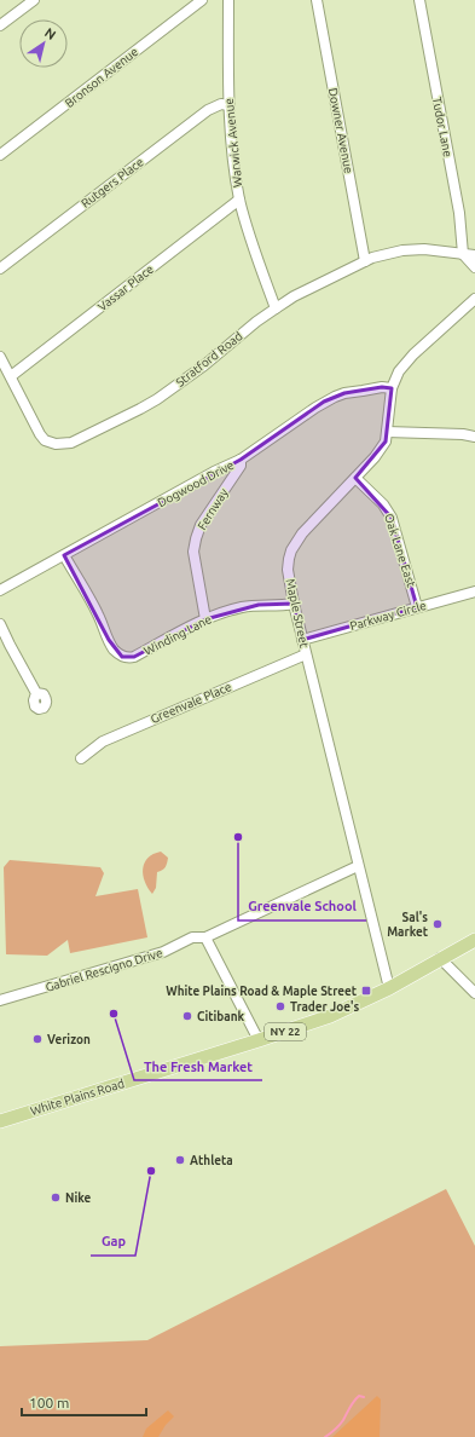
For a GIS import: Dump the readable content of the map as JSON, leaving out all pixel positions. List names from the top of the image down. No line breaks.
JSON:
{"streets":{"main road":["NY 22","White Plains Road"],"street":["Bronson Avenue","Tudor Lane","Downer Avenue","Warwick Avenue","Rutgers Place","Vassar Place","Stratford Road","Dogwood Drive","Fernway","Oak Lane East","Maple Street","Parkway Circle","Winding Lane","Greenvale Place","Gabriel Rescigno Drive"]},"crossings":[["Tudor Lane","Stratford Road"],["Downer Avenue","Stratford Road"],["Warwick Avenue","Rutgers Place"],["Warwick Avenue","Vassar Place"],["Warwick Avenue","Stratford Road"],["Vassar Place","Stratford Road"],["Dogwood Drive","Fernway"],["Dogwood Drive","Maple Street"],["Dogwood Drive","Winding Lane"],["Fernway","Winding Lane"],["Oak Lane East","Maple Street"],["Oak Lane East","Parkway Circle"],["Maple Street","Parkway Circle"],["Maple Street","Winding Lane"],["Maple Street","Greenvale Place"],["Maple Street","Gabriel Rescigno Drive"],["Maple Street","White Plains Road"]],"places":{"other":["Greenvale School","Sal's Market","Trader Joe's","The Fresh Market","Citibank","Verizon","Athleta","Gap","Nike"],"transit":["White Plains Road & Maple Street"]},"scale_bar":"100 m","north":"top right"}
